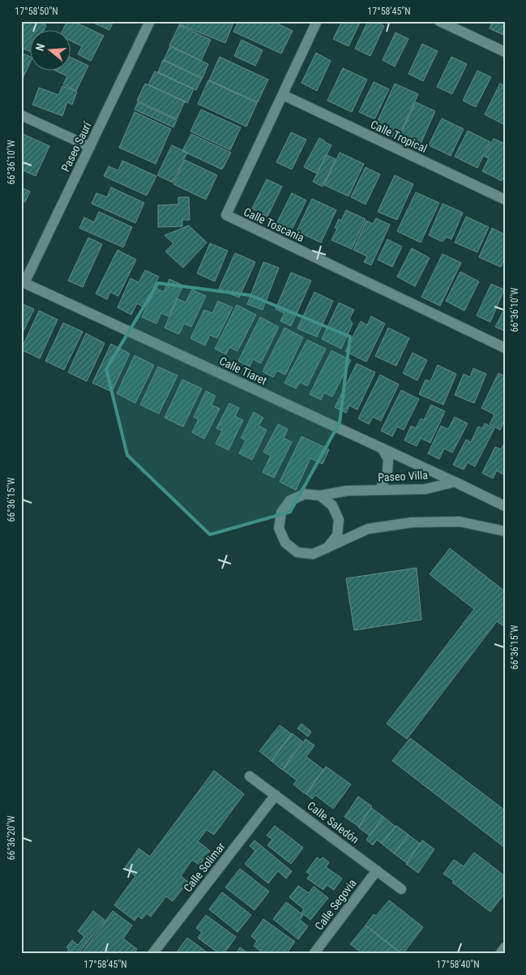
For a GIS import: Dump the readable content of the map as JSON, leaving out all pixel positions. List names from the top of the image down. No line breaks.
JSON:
{"streets":{"street":["Calle Tropical","Paseo Saurí","Calle Toscania","Calle Tiaret","Paseo Villa","Calle Saledón","Calle Solimar","Calle Segovia"]},"crossings":[["Calle Tropical","Calle Toscania"],["Paseo Saurí","Calle Tiaret"],["Calle Tiaret","Paseo Villa"],["Calle Saledón","Calle Solimar"],["Calle Saledón","Calle Segovia"]],"north":"left","coordinates":["17°58'50\"N","17°58'45\"N","66°36'10\"W","66°36'15\"W","66°36'20\"W","17°58'40\"N"]}
